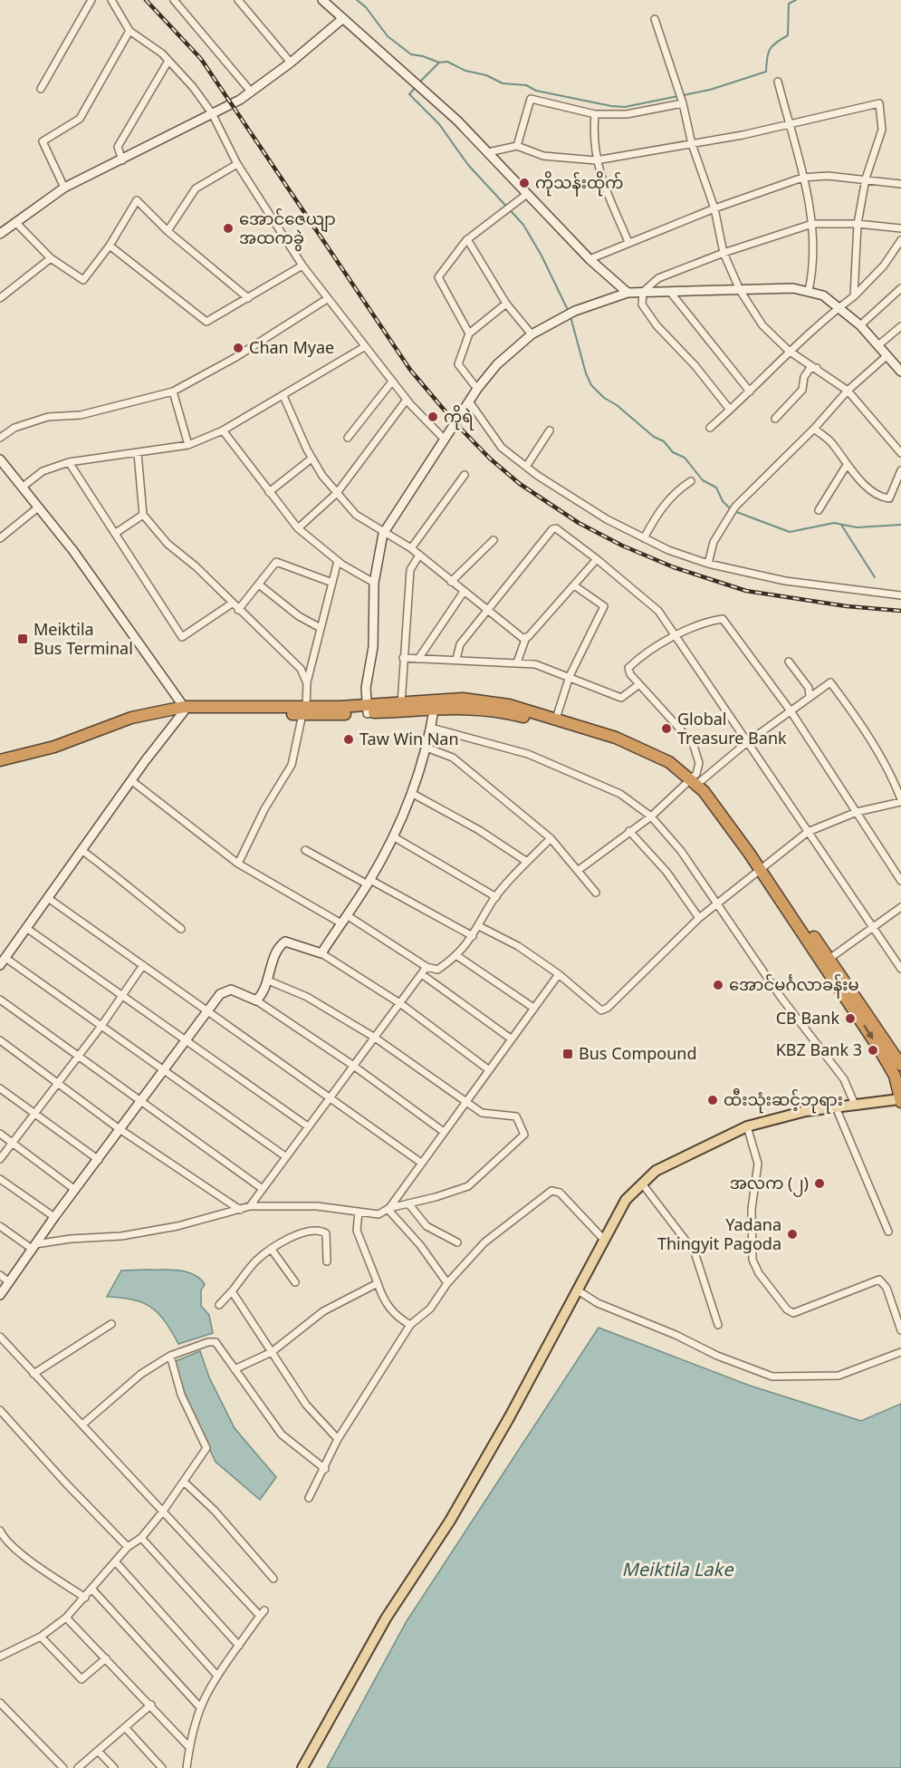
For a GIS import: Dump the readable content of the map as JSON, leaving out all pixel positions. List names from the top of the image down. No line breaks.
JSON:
{"water":["Meiktila Lake"],"places":{"other":["ကိုသန်းထိုက်","အောင်ဇေယျာ အထကခွဲ","Chan Myae","ကိုရဲ","Global Treasure Bank","Taw Win Nan","အောင်မင်္ဂလာခန်းမ","CB Bank","KBZ Bank 3","ထီးသုံးဆင့်ဘုရား","အလက (၂)","Yadana Thingyit Pagoda"],"transit":["Meiktila Bus Terminal","Bus Compound"]}}
